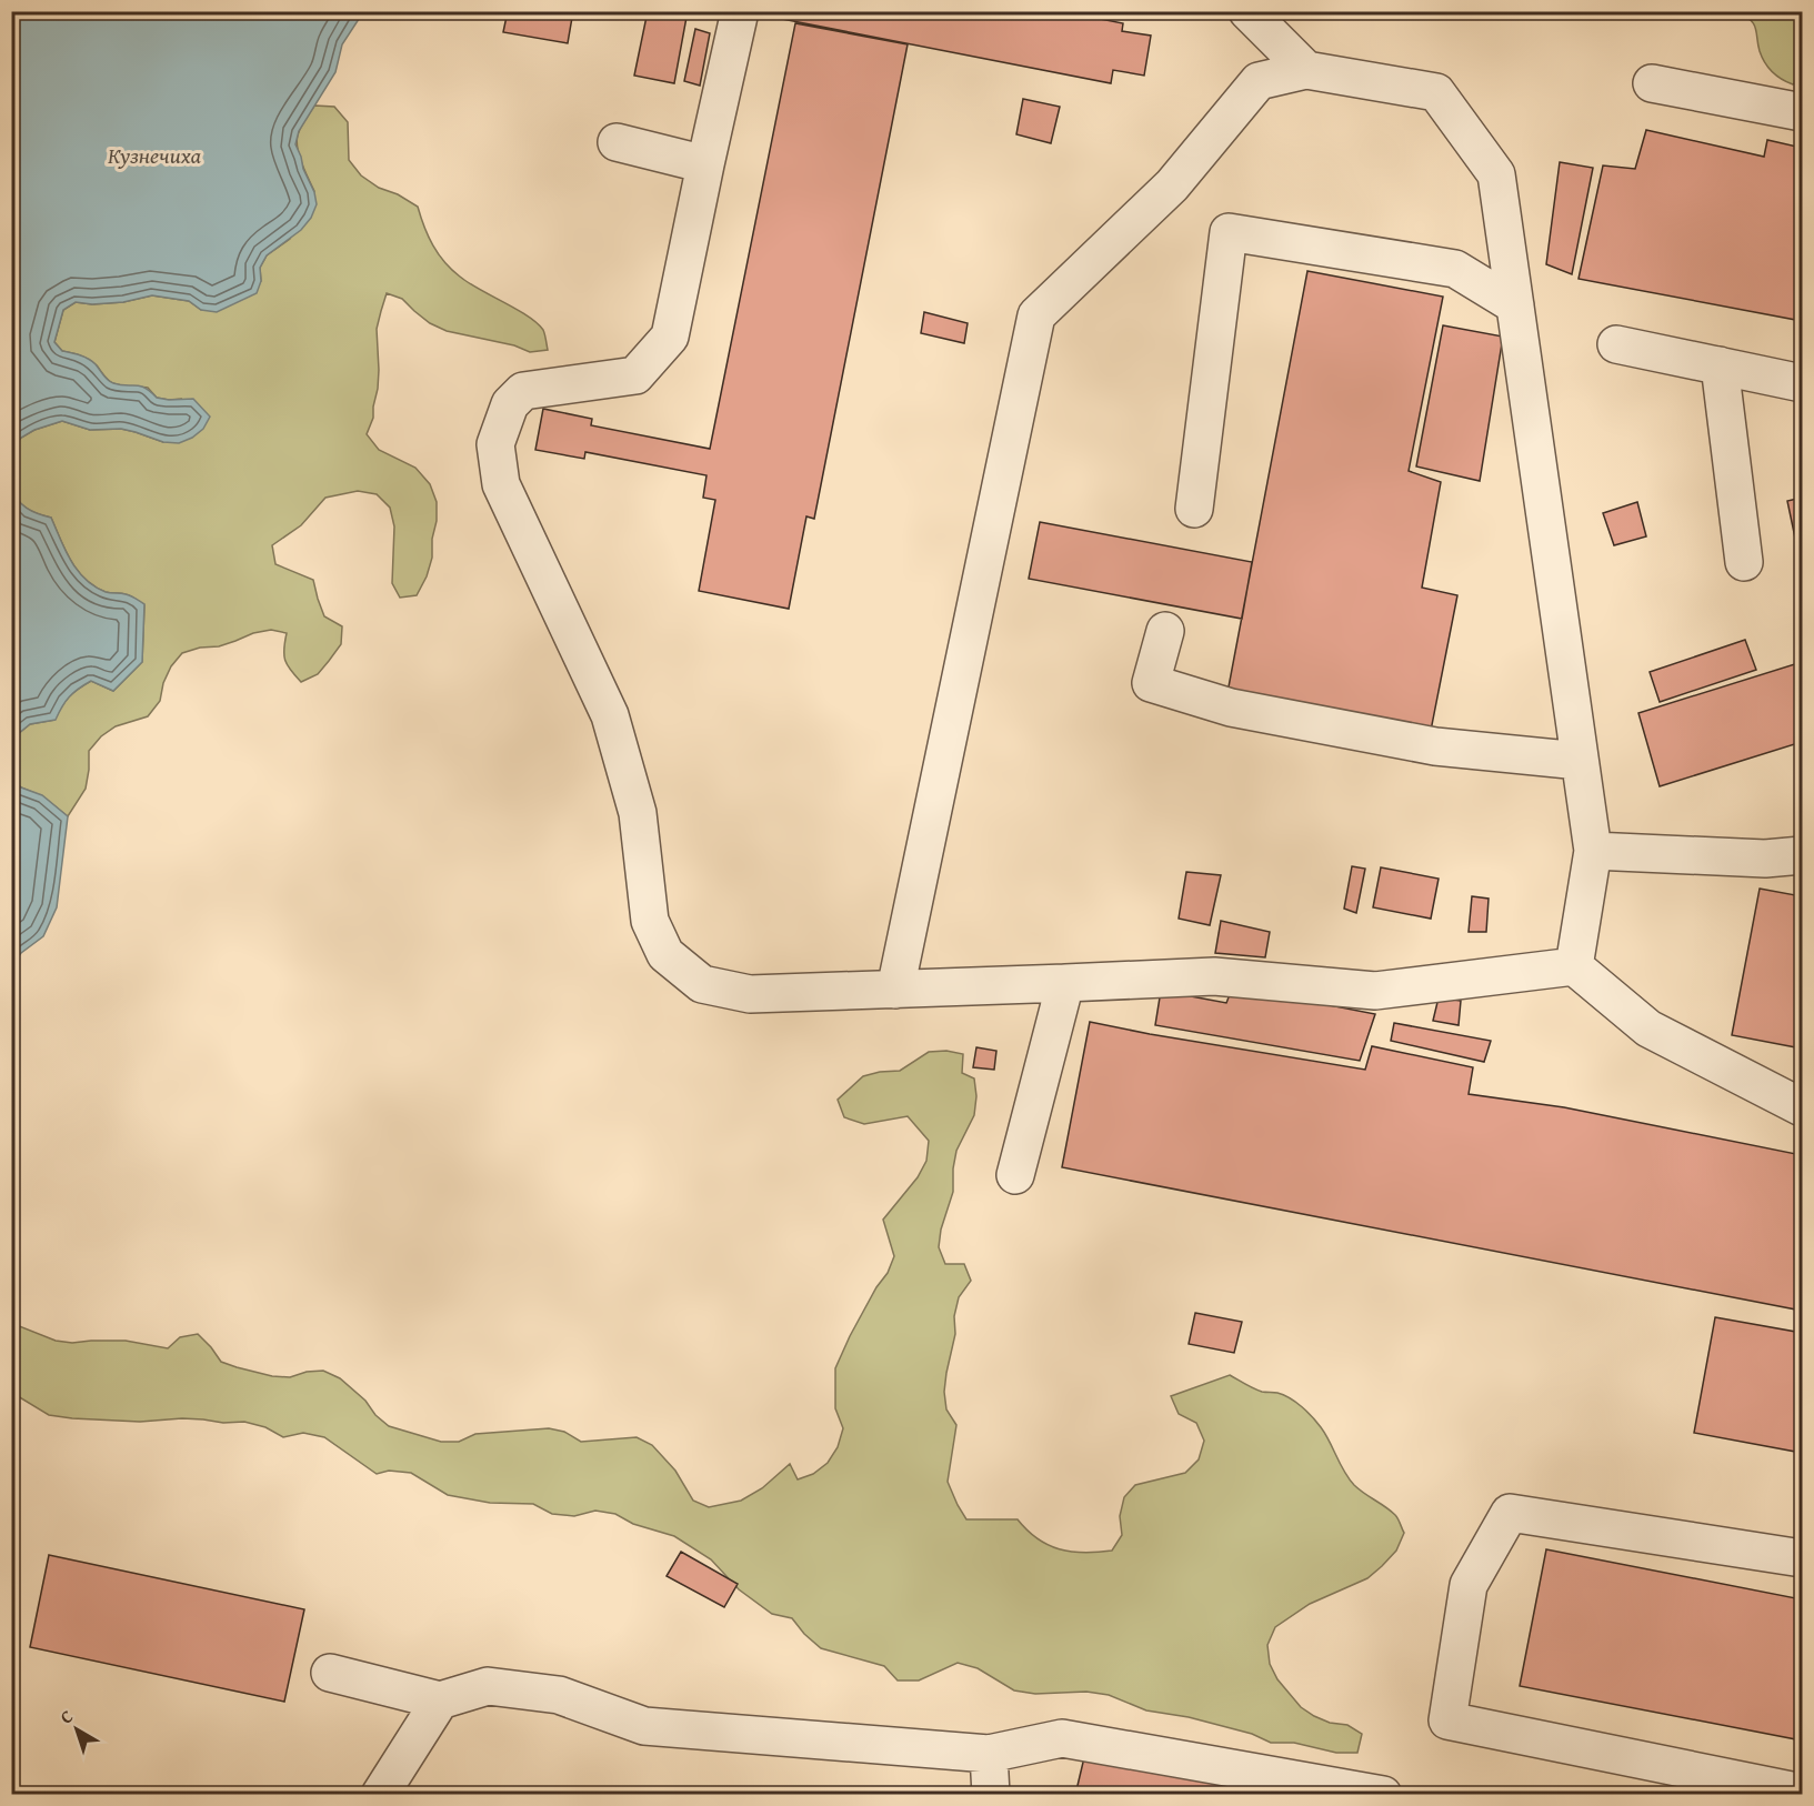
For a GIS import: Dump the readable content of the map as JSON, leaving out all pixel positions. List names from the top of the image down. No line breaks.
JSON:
{"water":["Кузнечиха"],"north":"top left"}
